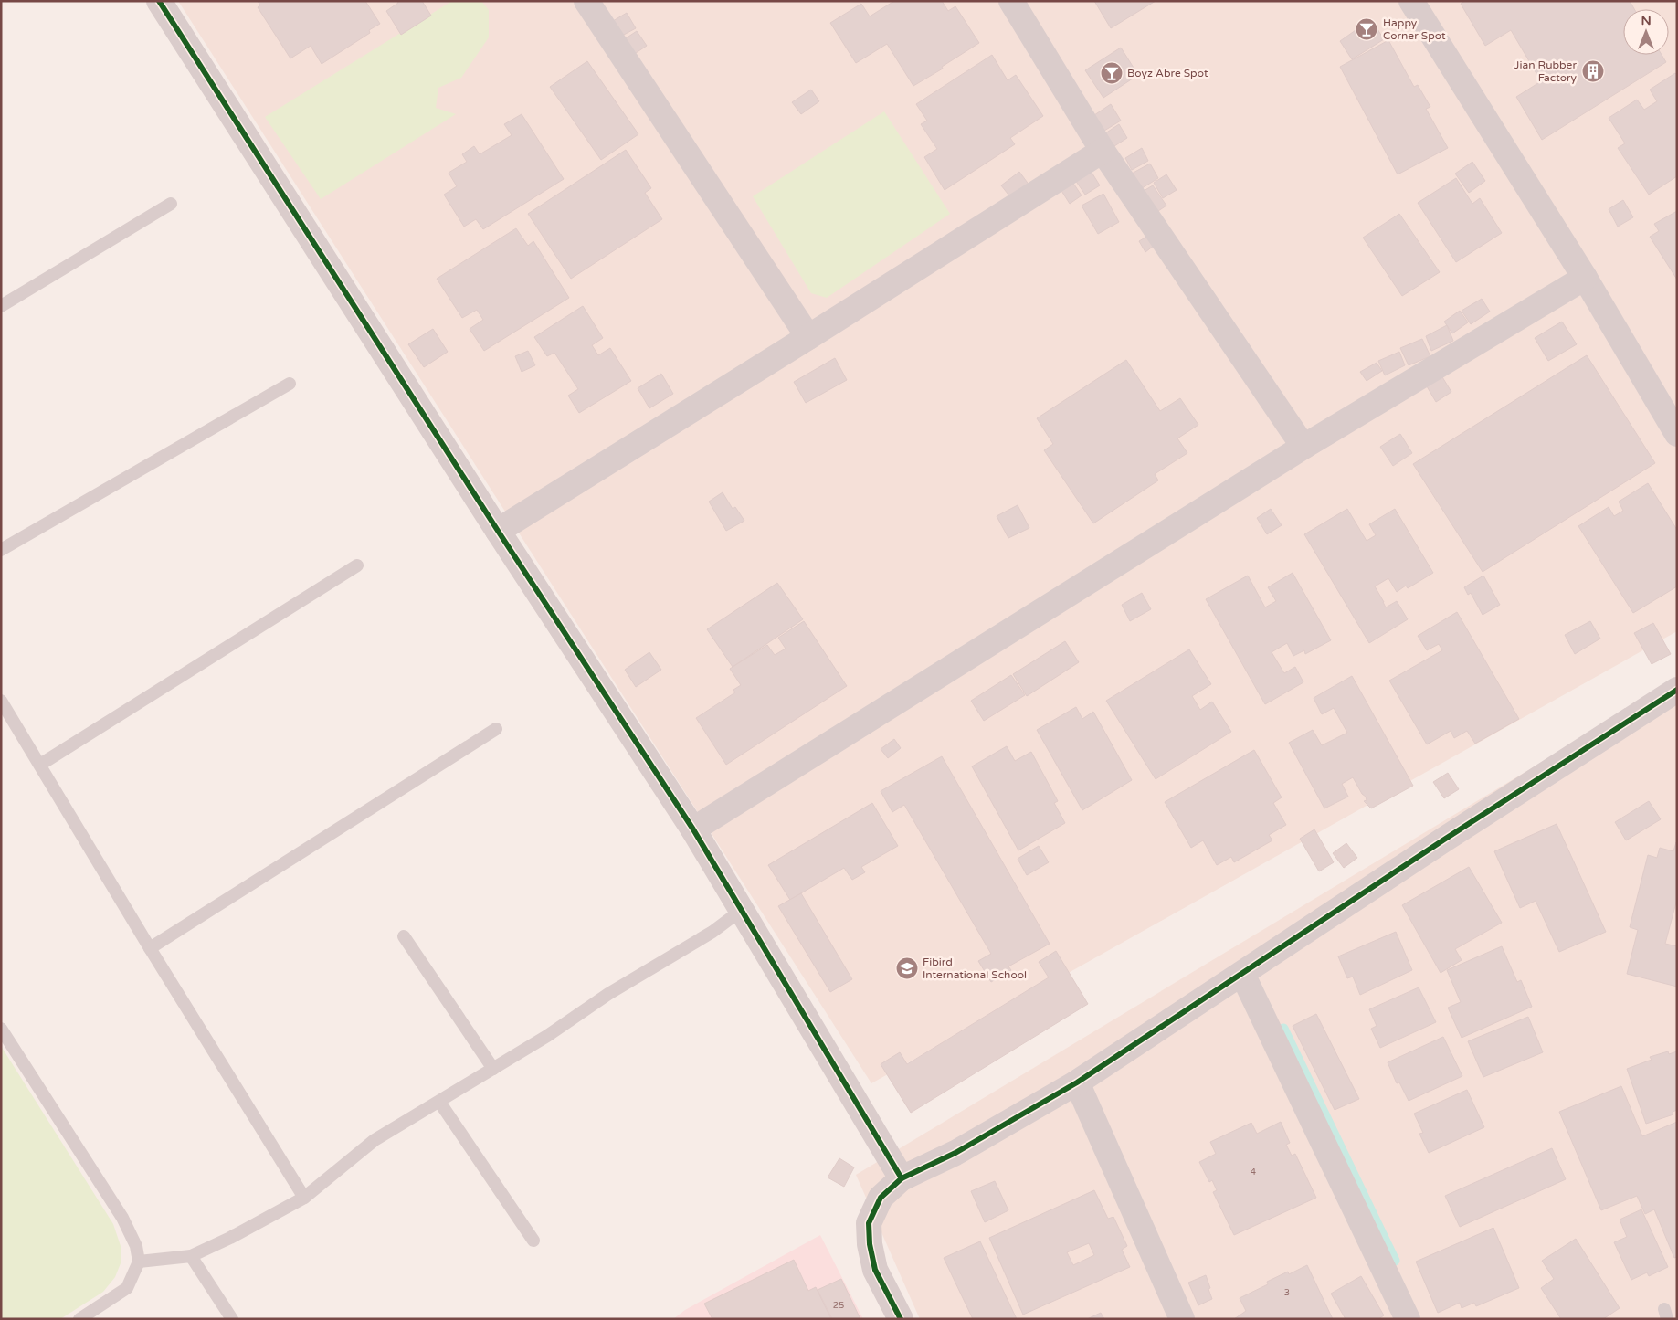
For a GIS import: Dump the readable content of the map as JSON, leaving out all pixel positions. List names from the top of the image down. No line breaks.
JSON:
{"places":{"bar":["Happy Corner Spot","Boyz Abre Spot"],"building":["Jian Rubber Factory"],"school or university":["Fibird International School"]},"house_numbers":["4","3","25"],"north":"top"}
